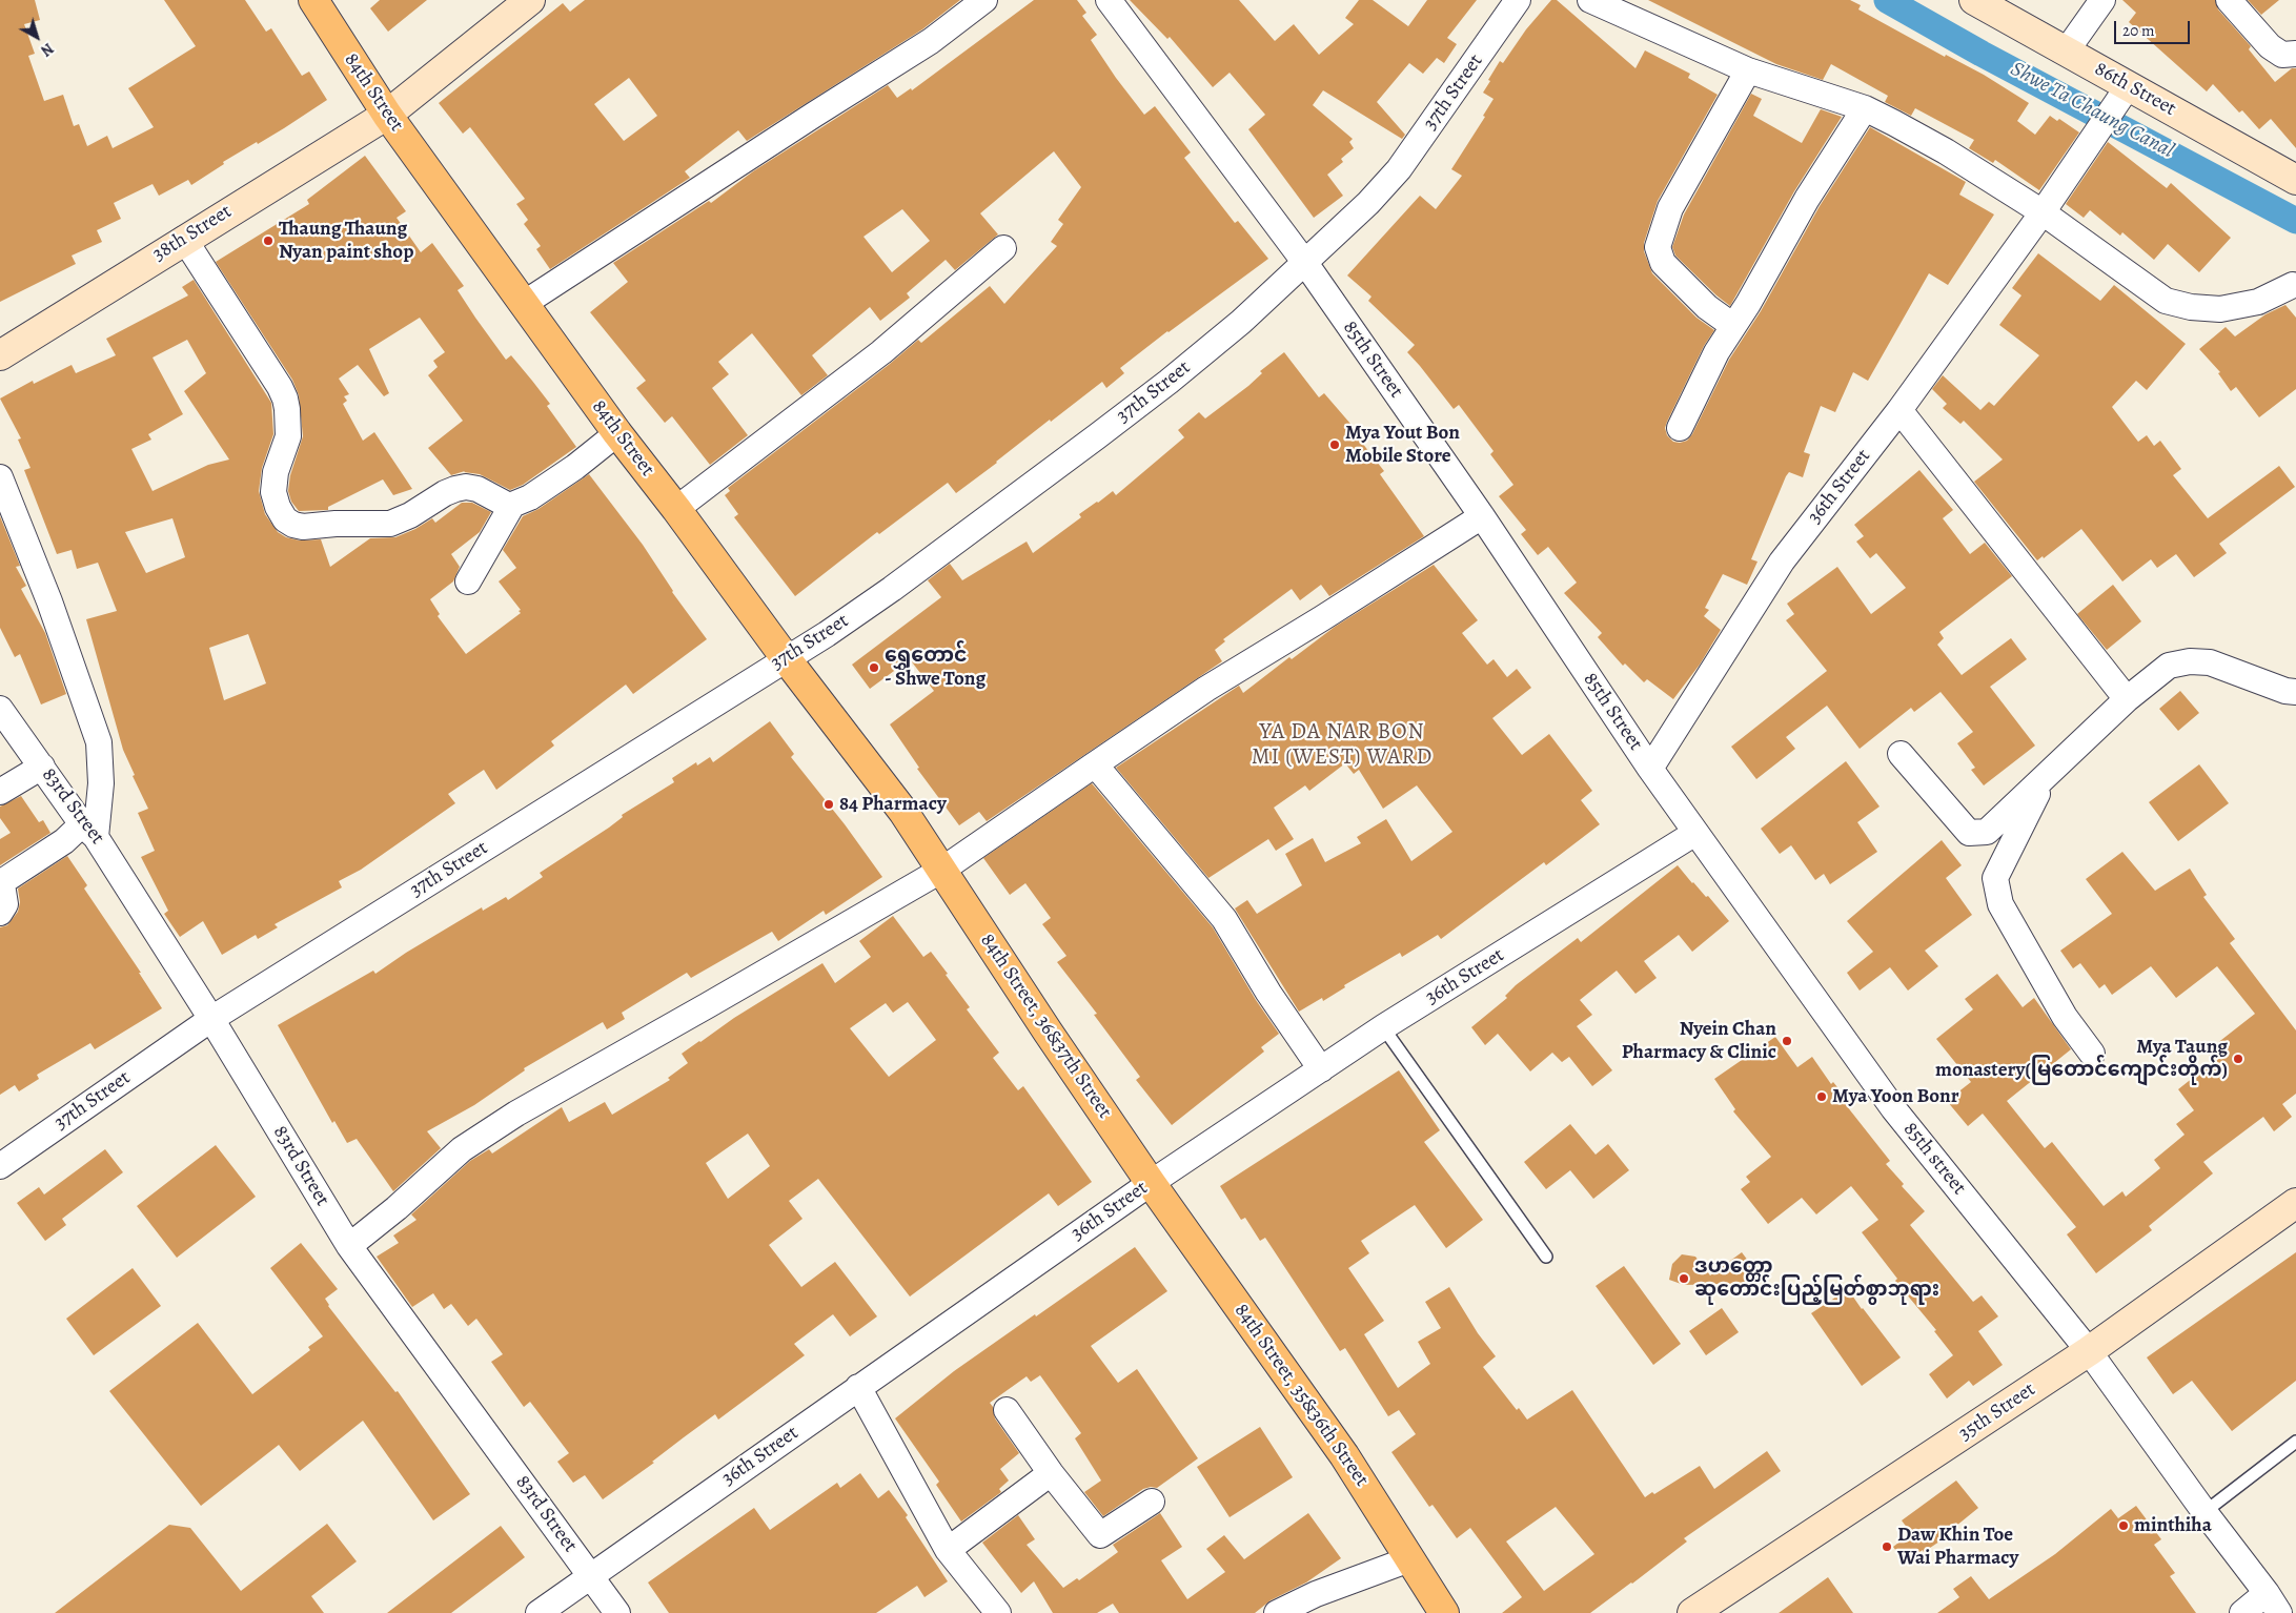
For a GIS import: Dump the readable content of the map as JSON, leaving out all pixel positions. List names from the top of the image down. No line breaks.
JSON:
{"streets":{"main road":["86th Street","84th Street","38th Street","84th Street, 36&37th Street","84th Street, 35&36th Street","35th Street"],"street":["37th Street","85th Street","36th Street","83rd Street","85th street"]},"crossings":[["86th Street","36th Street"],["84th Street","37th Street"],["84th Street","38th Street"],["84th Street","84th Street, 36&37th Street"],["37th Street","85th Street"],["37th Street","83rd Street"],["85th Street","36th Street"],["85th Street","85th street"],["36th Street","83rd Street"],["36th Street","84th Street, 36&37th Street"],["36th Street","85th street"],["36th Street","84th Street, 35&36th Street"],["84th Street, 36&37th Street","84th Street, 35&36th Street"],["85th street","35th Street"]],"districts":["YA DA NAR BON MI (WEST) WARD"],"water":["Shwe Ta Chaung Canal"],"places":["Thaung Thaung Nyan paint shop","Mya Yout Bon Mobile Store","ရွှေတောင် - Shwe Tong","84 Pharmacy","Nyein Chan Pharmacy & Clinic","Mya Taung monastery(မြတောင်ကျောင်းတိုက်)","Mya Yoon Bonr","ဒဟတ္တော ဆုတောင်းပြည့်မြတ်စွာဘုရား","minthiha","Daw Khin Toe Wai Pharmacy"],"scale_bar":"20 m","north":"bottom right"}
